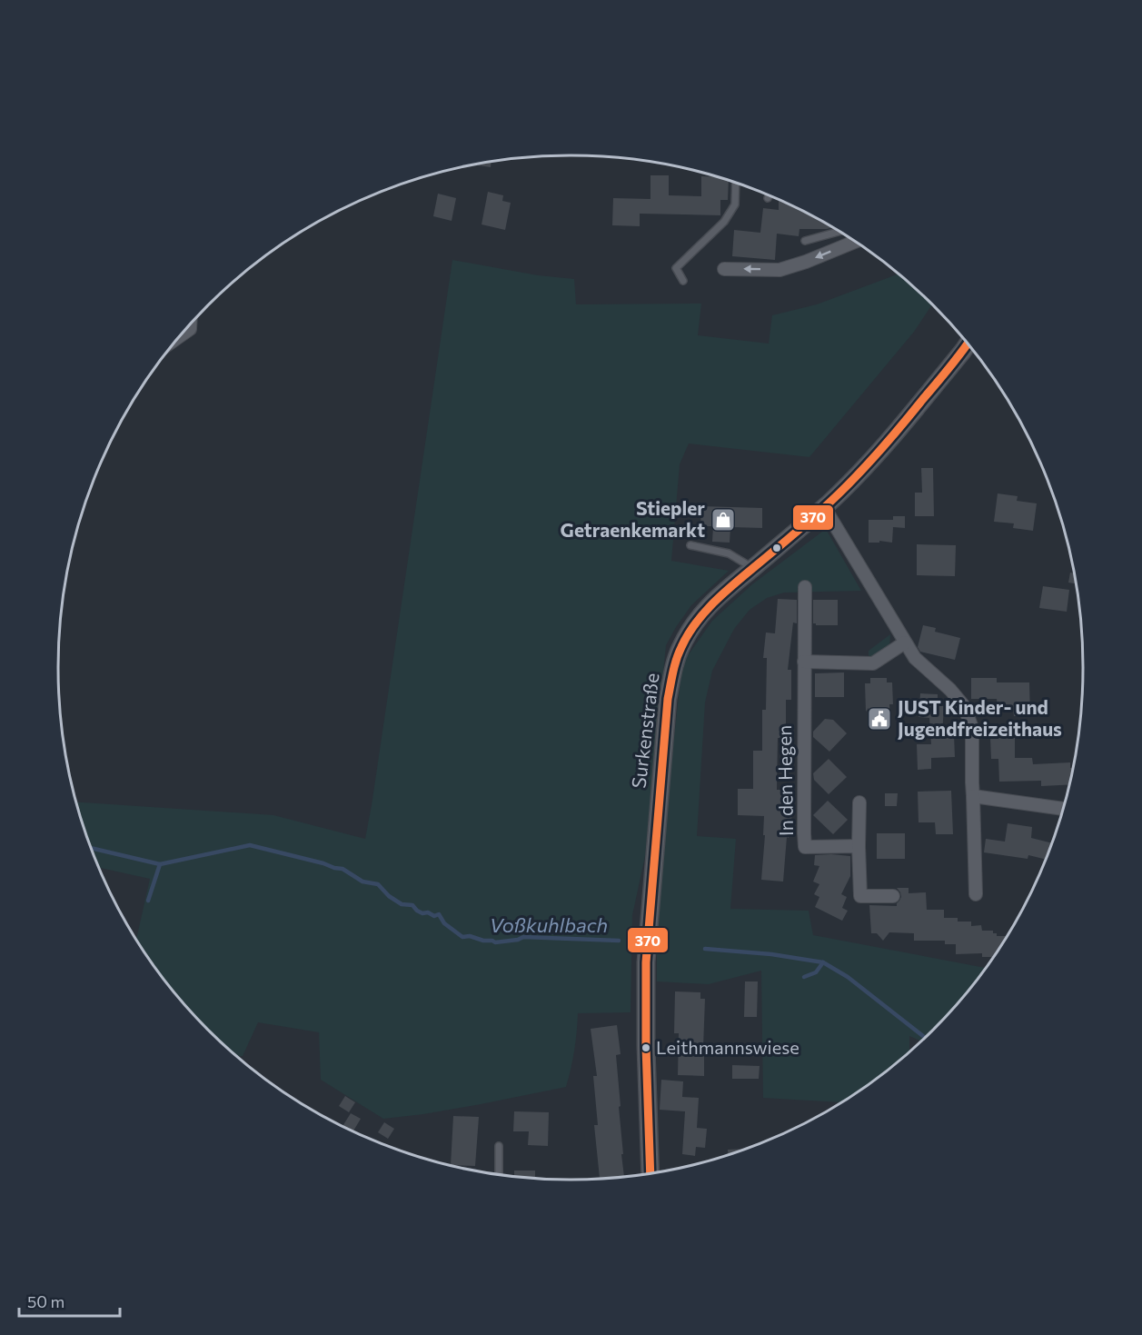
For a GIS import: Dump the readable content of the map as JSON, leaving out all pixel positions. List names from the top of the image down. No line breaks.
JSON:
{"streets":{"street":["Surkenstraße","In den Hegen"]},"water":["Voßkuhlbach"],"places":{"shop":["Stiepler Getraenkemarkt"],"public building":["JUST Kinder- und Jugendfreizeithaus"],"other":["Leithmannswiese"]},"lines":["transit line 370"],"scale_bar":"50 m"}
